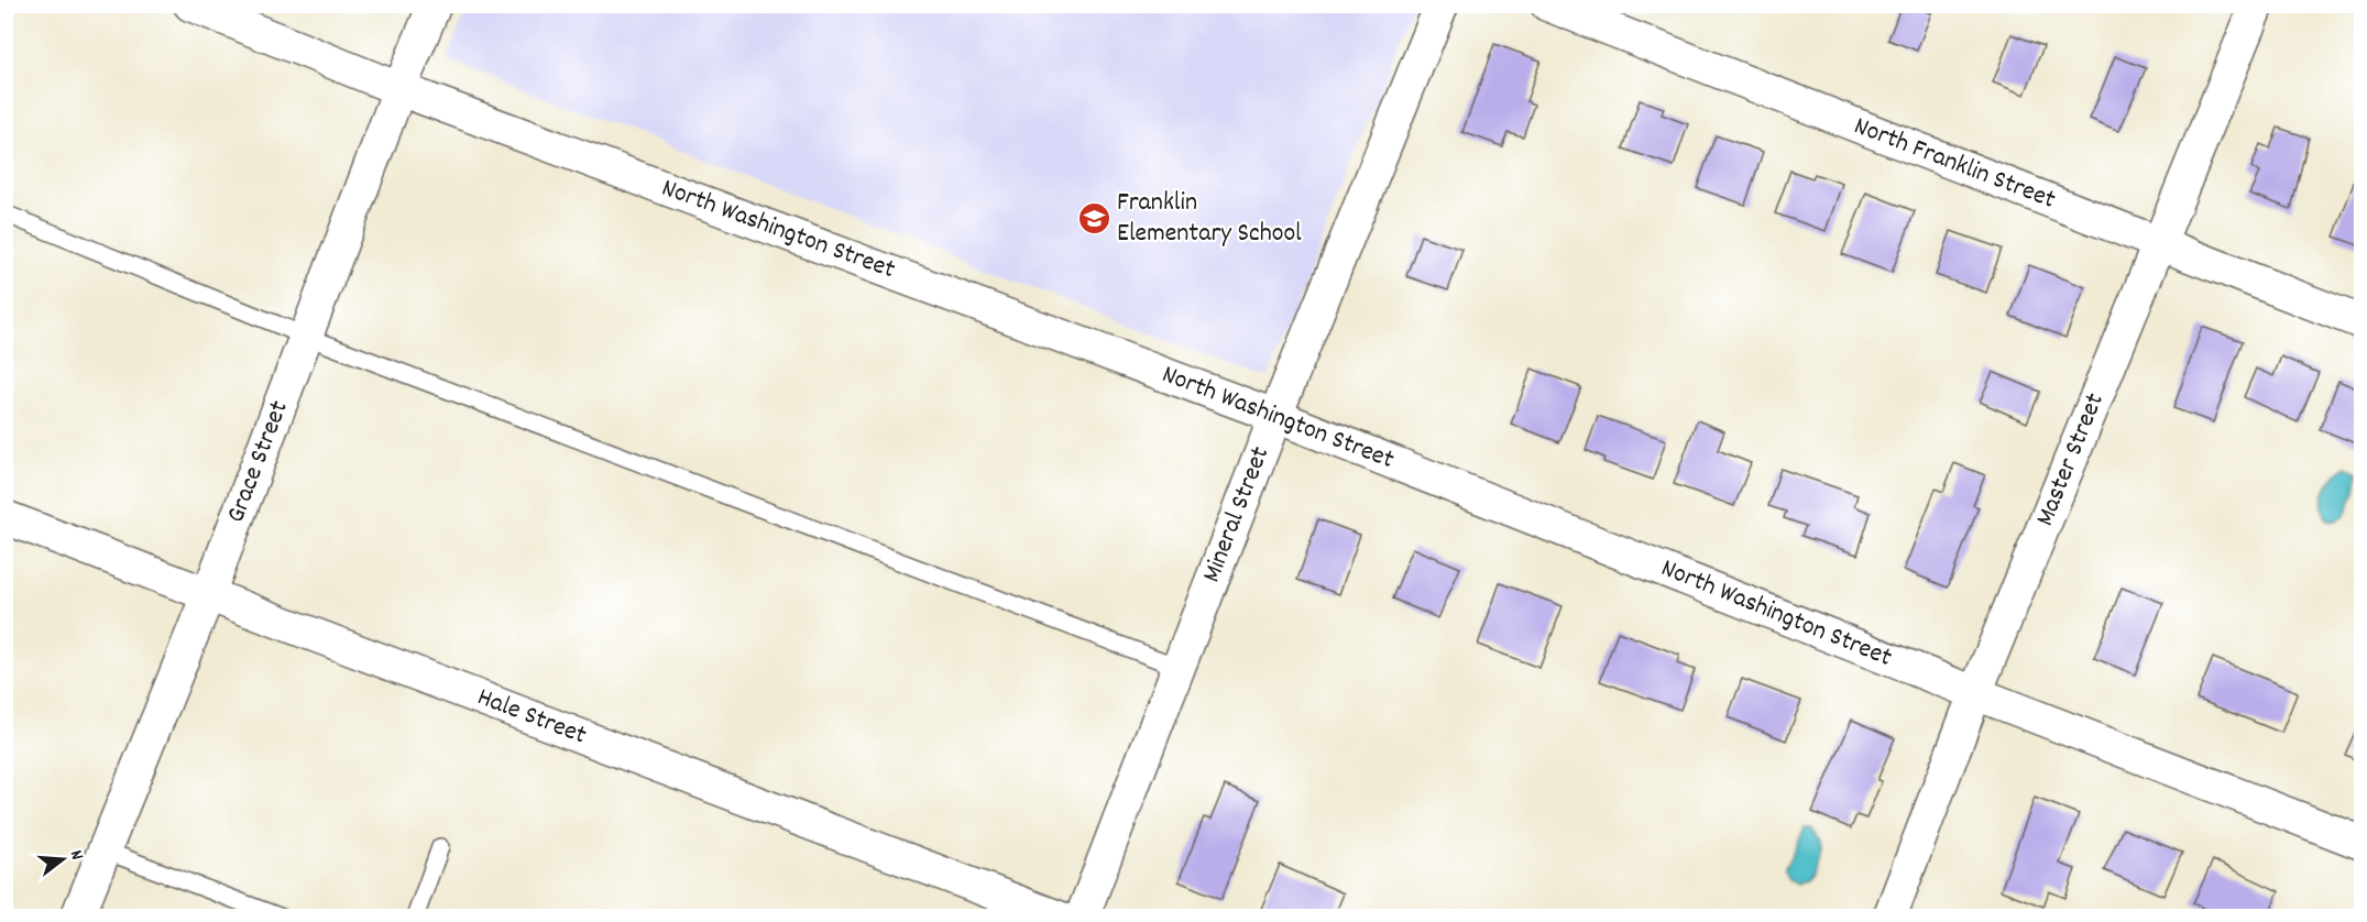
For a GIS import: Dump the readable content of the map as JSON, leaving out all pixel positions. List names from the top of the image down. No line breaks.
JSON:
{"streets":{"street":["North Franklin Street","North Washington Street","Master Street","Grace Street","Mineral Street","Hale Street"]},"crossings":[["North Franklin Street","Master Street"],["North Washington Street","Master Street"],["North Washington Street","Grace Street"],["North Washington Street","Mineral Street"],["Grace Street","Hale Street"]],"places":{"school or university":["Franklin Elementary School"]},"north":"right"}
